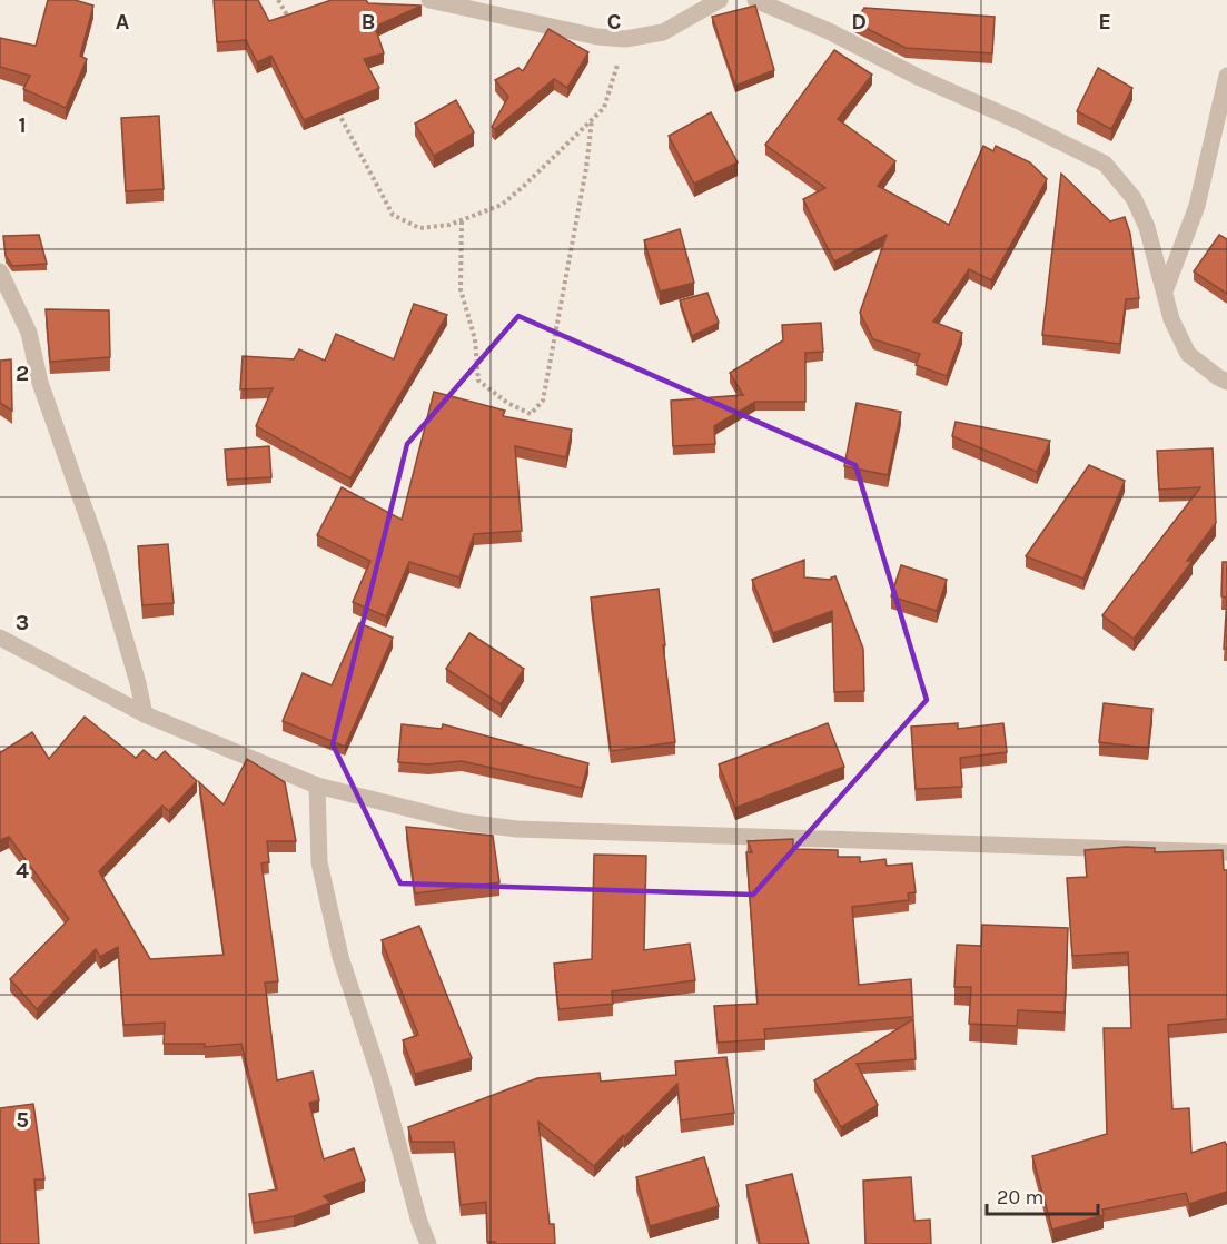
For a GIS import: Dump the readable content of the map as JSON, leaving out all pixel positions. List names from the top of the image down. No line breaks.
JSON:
{"scale_bar":"20 m","grid":{"columns":["A","B","C","D","E"],"rows":["1","2","3","4","5"]}}
